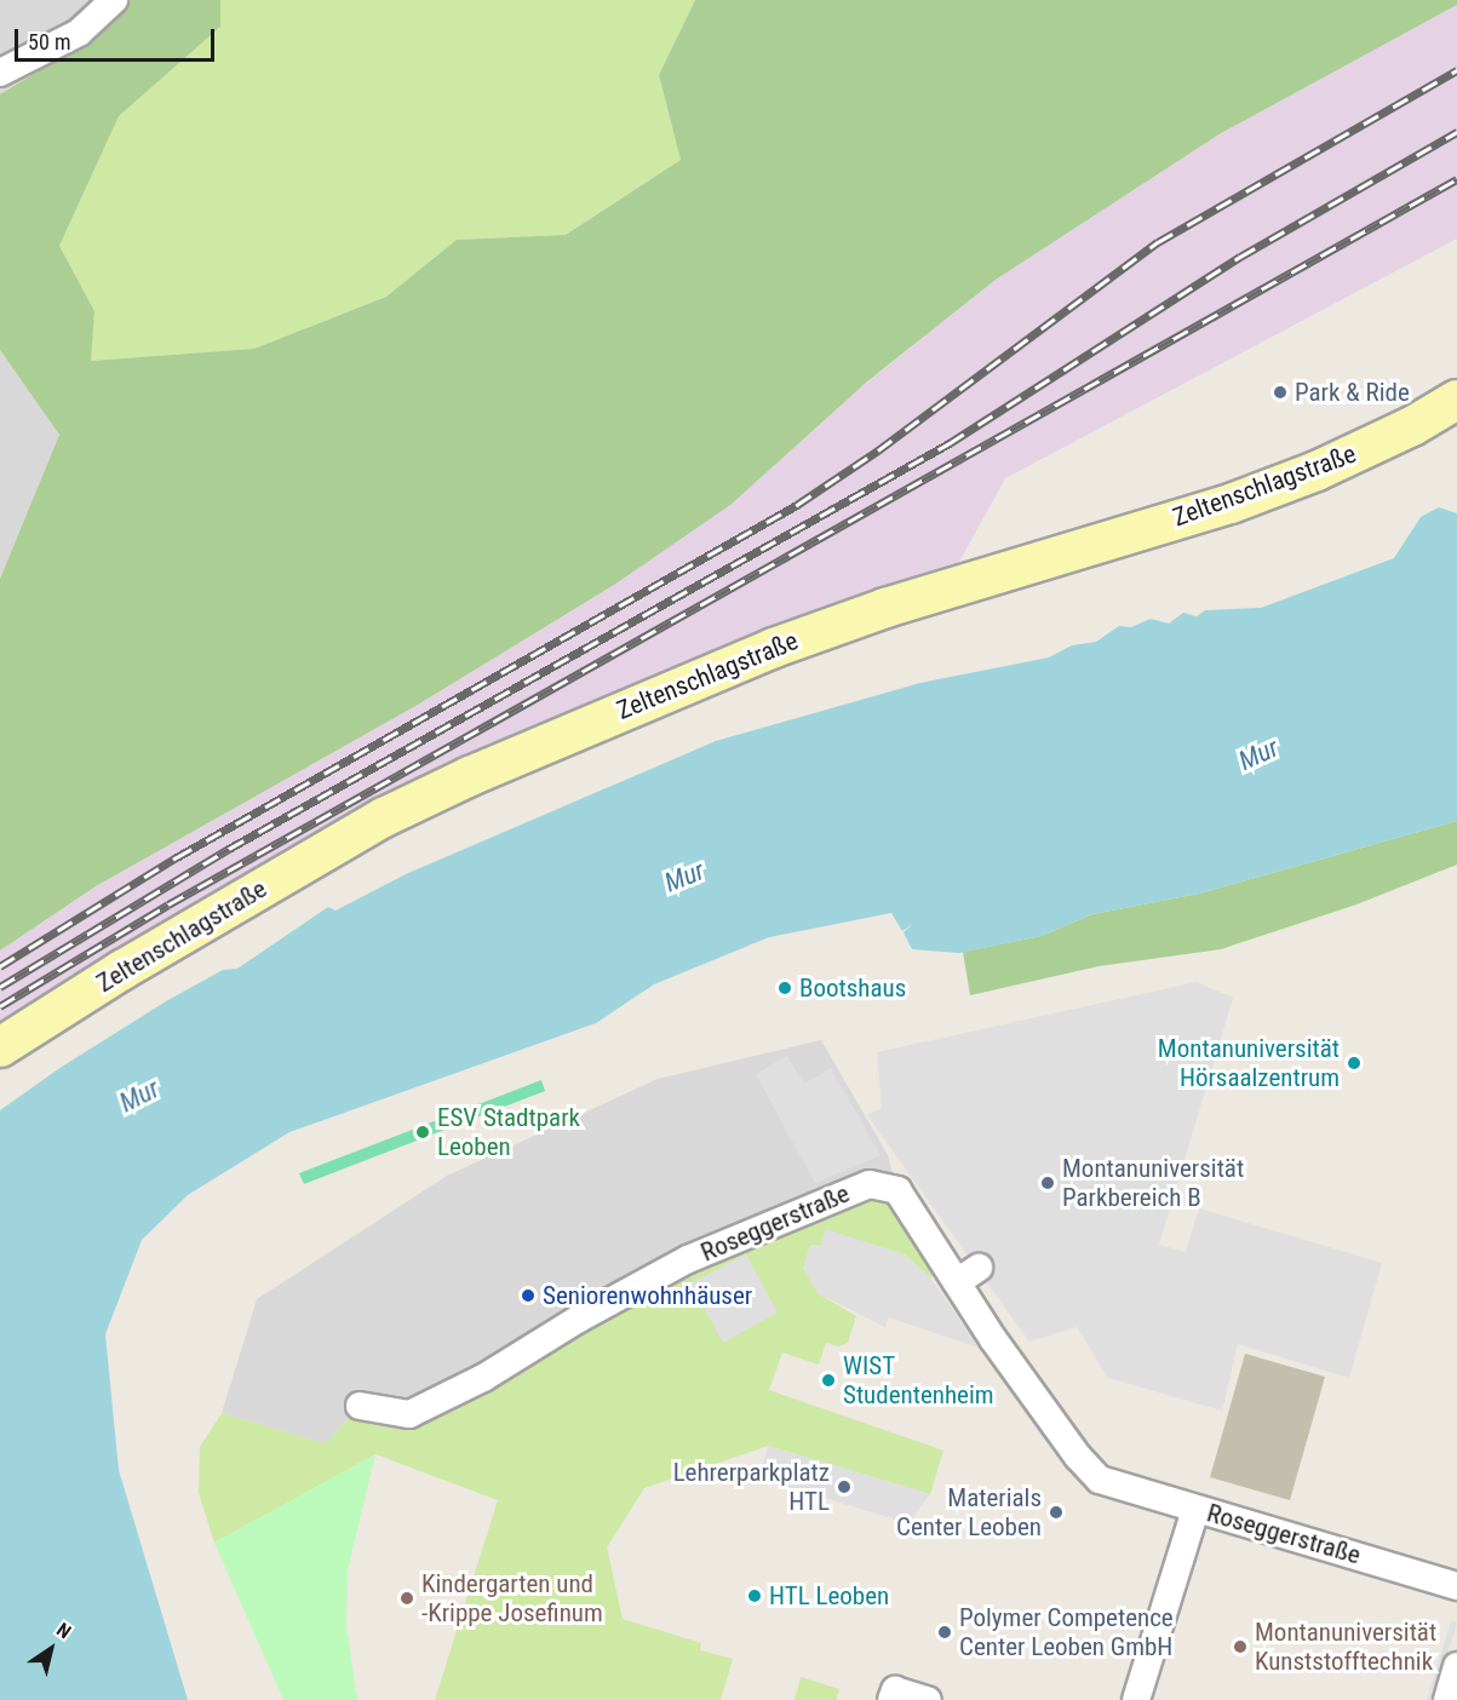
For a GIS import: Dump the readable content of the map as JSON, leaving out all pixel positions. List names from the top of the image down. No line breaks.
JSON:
{"streets":{"main road":["Zeltenschlagstraße"],"street":["Roseggerstraße"]},"water":["Mur"],"places":["Park & Ride","Bootshaus","Montanuniversität Hörsaalzentrum","ESV Stadtpark Leoben","Montanuniversität Parkbereich B","Seniorenwohnhäuser","WIST Studentenheim","Lehrerparkplatz HTL","Materials Center Leoben","HTL Leoben","Kindergarten und -Krippe Josefinum","Polymer Competence Center Leoben GmbH","Montanuniversität Kunststofftechnik"],"scale_bar":"50 m","north":"top right"}
